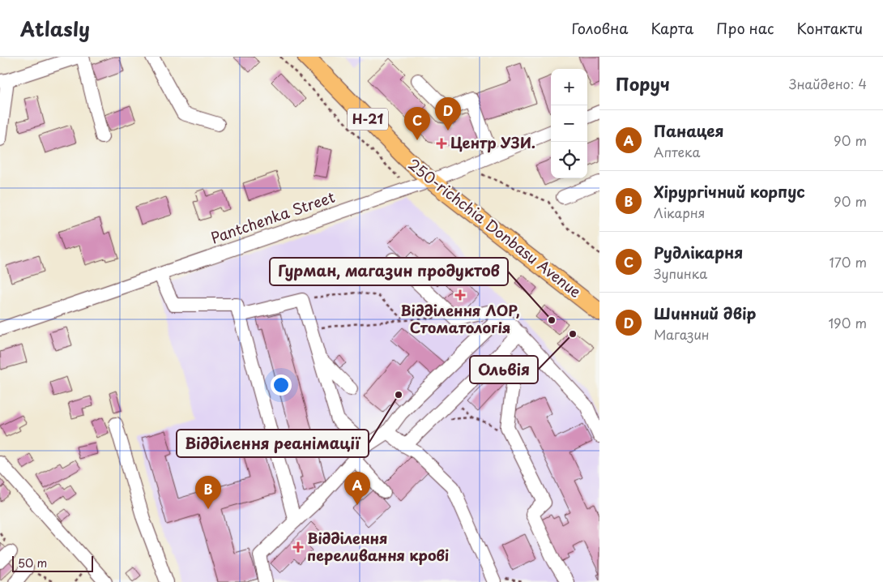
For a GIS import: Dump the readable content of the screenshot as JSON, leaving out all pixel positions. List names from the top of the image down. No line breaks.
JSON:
{"streets":{"main road":["Н-21","250-richchia Donbasu Avenue"],"street":["Pantchenka Street"]},"crossings":[["Pantchenka Street","250-richchia Donbasu Avenue"]],"places":{"health":["Центр УЗИ.","Відділення ЛОР, Стоматологія","Відділення переливання крові"],"other":["Гурман, магазин продуктов","Ольвія","Відділення реанімації"]},"scale_bar":"50 m","page":{"header":"Atlasly","nav":["Головна","Карта","Про нас","Контакти"],"heading":["Поруч","Знайдено: 4"],"map_buttons":["+","−"],"pins":["D","C","A","B"],"list":[{"mark":"A","name":"Панацея","note":"Аптека","value":"90 m"},{"mark":"B","name":"Хірургічний корпус","note":"Лікарня","value":"90 m"},{"mark":"C","name":"Рудлікарня","note":"Зупинка","value":"170 m"},{"mark":"D","name":"Шинний двір","note":"Магазин","value":"190 m"}],"scale":"50 m"}}
